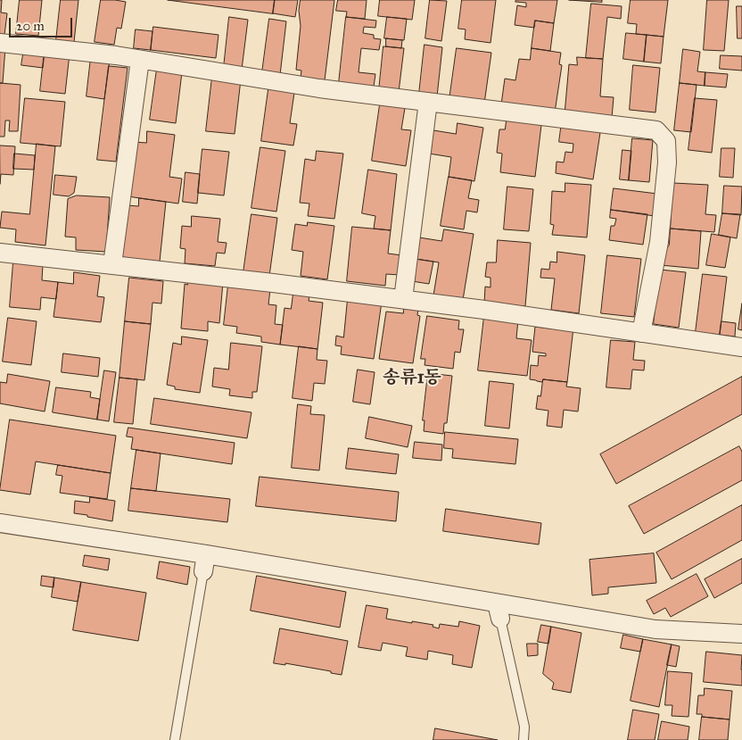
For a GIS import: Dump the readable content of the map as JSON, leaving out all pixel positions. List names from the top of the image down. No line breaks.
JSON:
{"districts":["송류1동"],"scale_bar":"20 m"}
